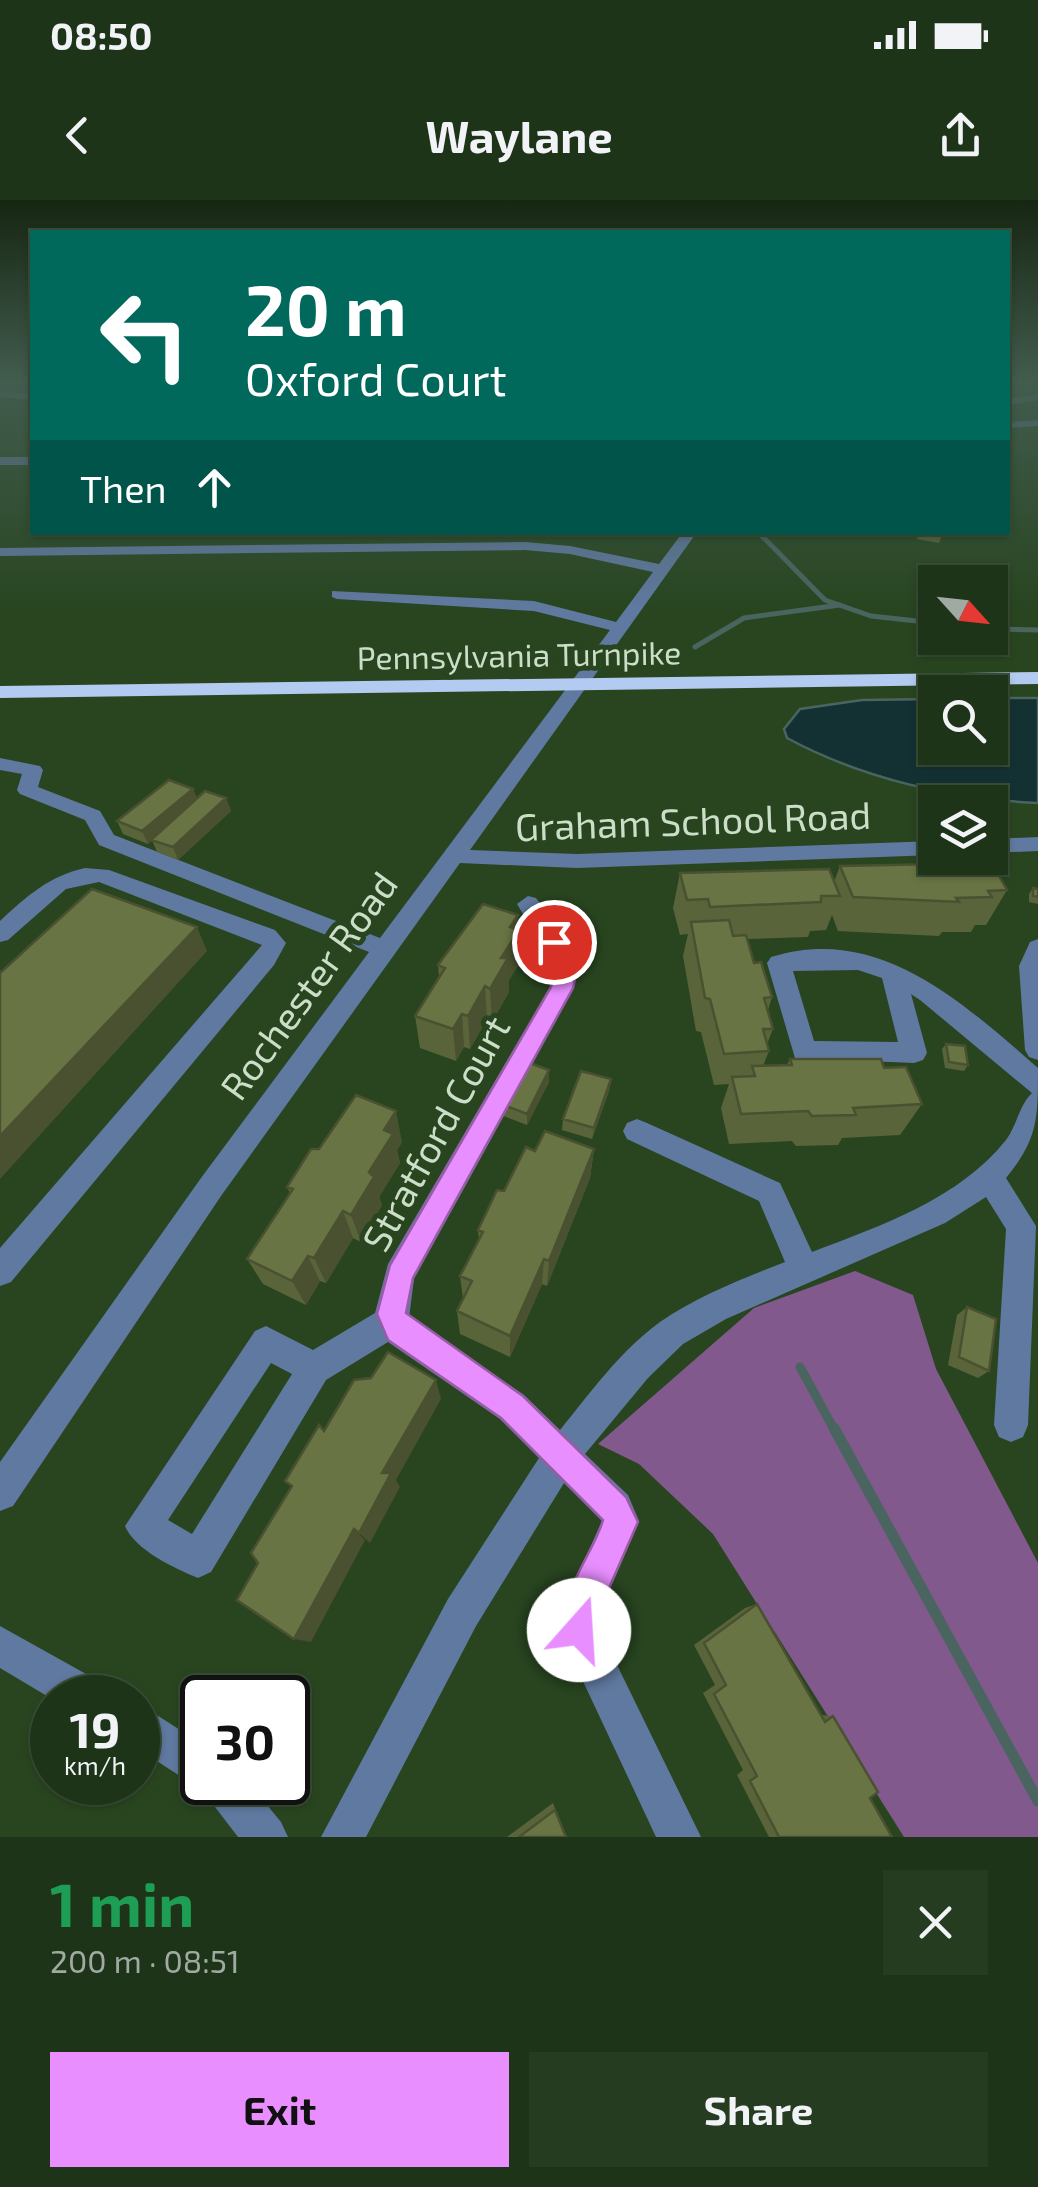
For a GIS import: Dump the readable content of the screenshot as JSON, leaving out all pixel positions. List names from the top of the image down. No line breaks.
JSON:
{"streets":{"highway":["Pennsylvania Turnpike"],"street":["Graham School Road","Rochester Road","Stratford Court"]},"crossings":[["Graham School Road","Rochester Road"]],"north":"bottom right","page":{"status":"08:50","header":"Waylane","turn":["20 m","Oxford Court"],"then":"Then","speed":"19 km/h","limit":"30","heading":["1 min","200 m · 08:51"],"buttons":["Exit","Share"]}}
